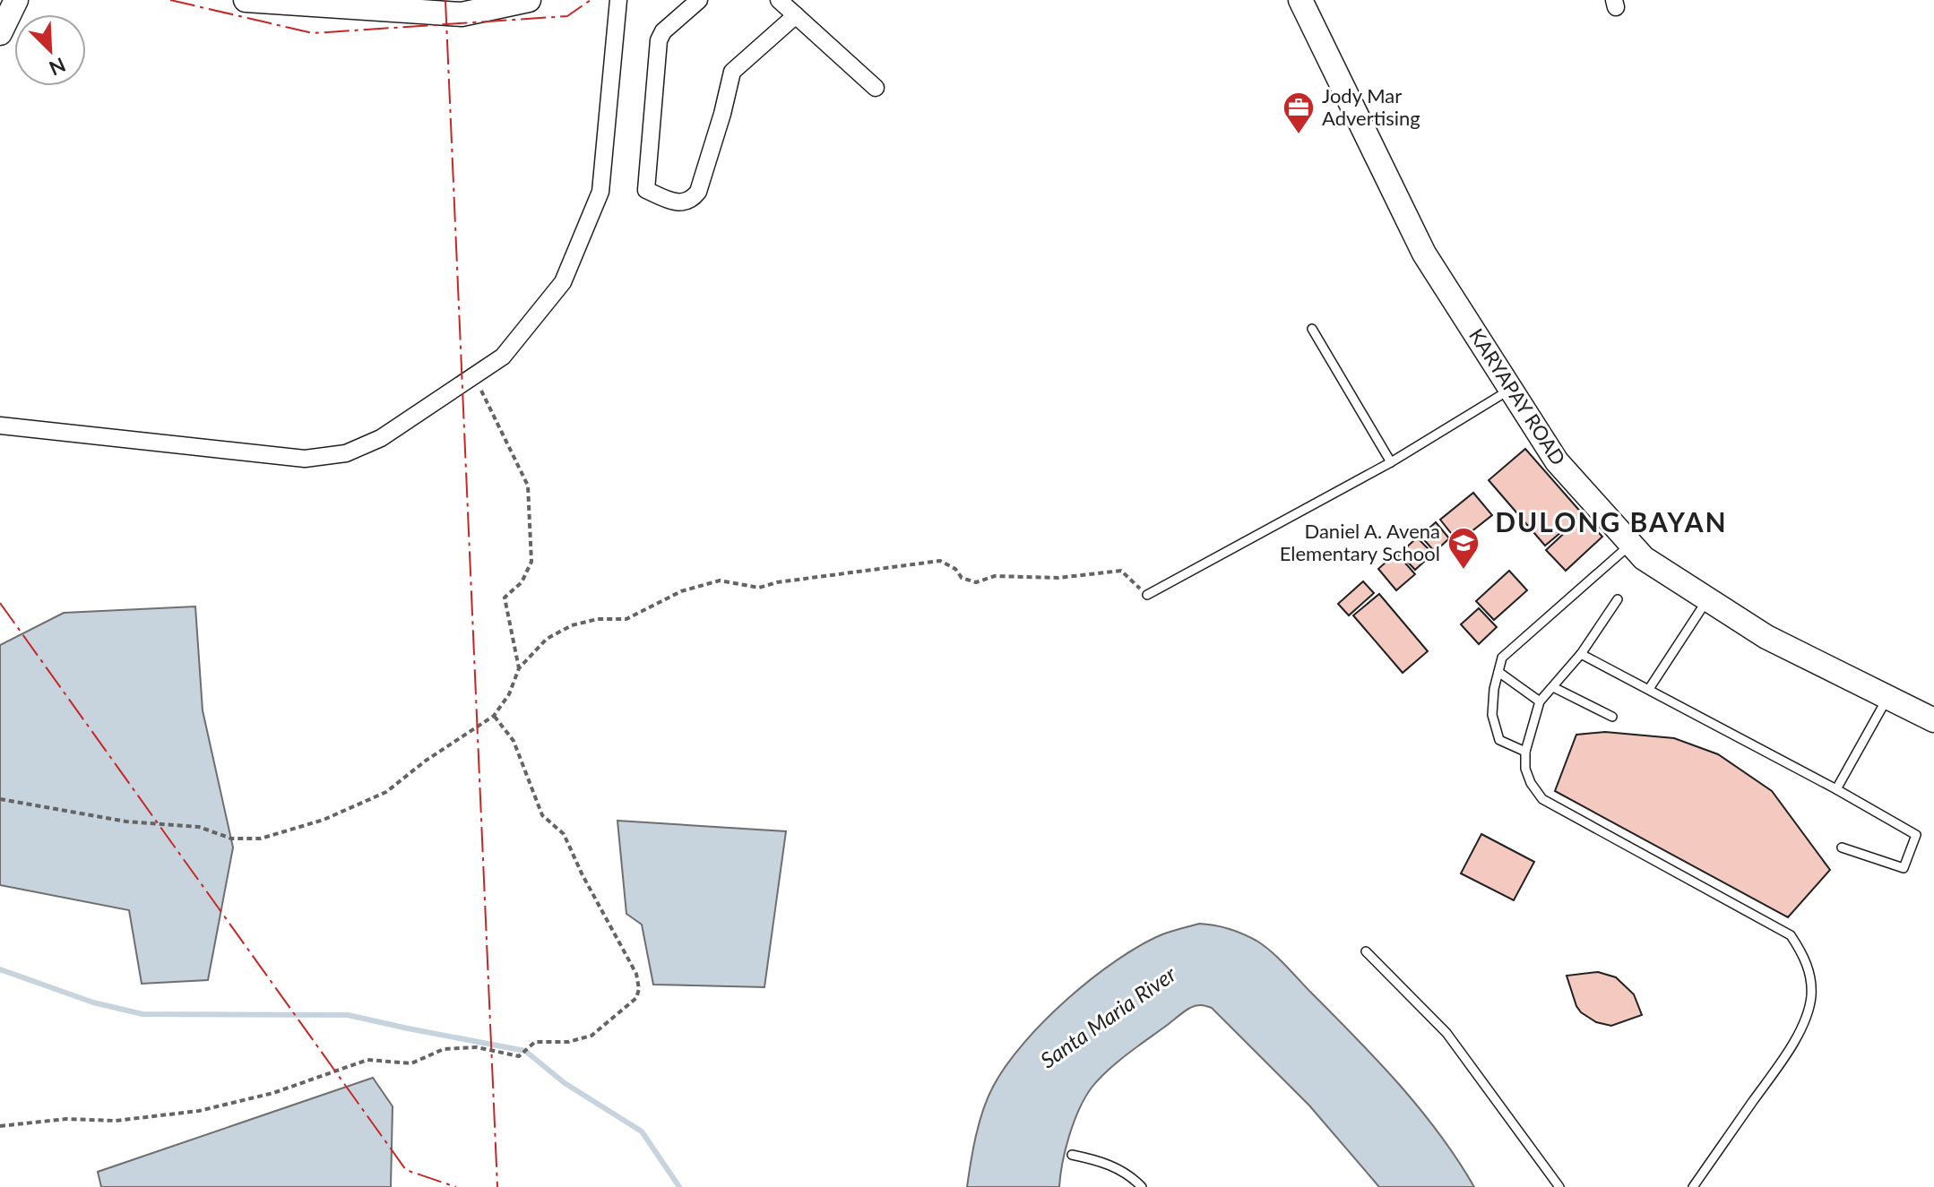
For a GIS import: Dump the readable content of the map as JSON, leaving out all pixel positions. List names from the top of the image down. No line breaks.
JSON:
{"streets":{"main road":["KARYAPAY ROAD"]},"districts":["DULONG BAYAN"],"water":["Santa Maria River"],"places":{"office":["Jody Mar Advertising"],"school or university":["Daniel A. Avena Elementary School"]},"north":"bottom right"}
